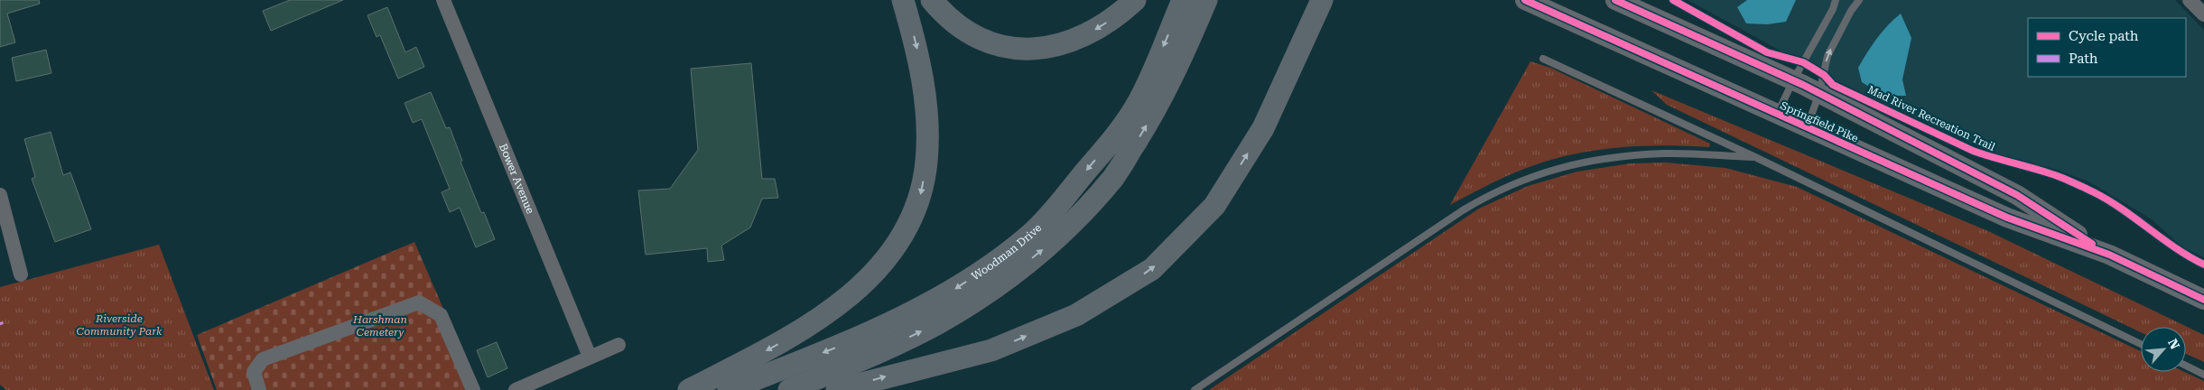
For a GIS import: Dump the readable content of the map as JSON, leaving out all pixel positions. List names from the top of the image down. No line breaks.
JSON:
{"streets":{"main road":["Springfield Pike","Woodman Drive"],"street":["Bower Avenue"],"cycle path":["Mad River Recreation Trail"]},"parks":["Riverside Community Park","Harshman Cemetery"],"legend":["Cycle path","Path"],"north":"top right"}
